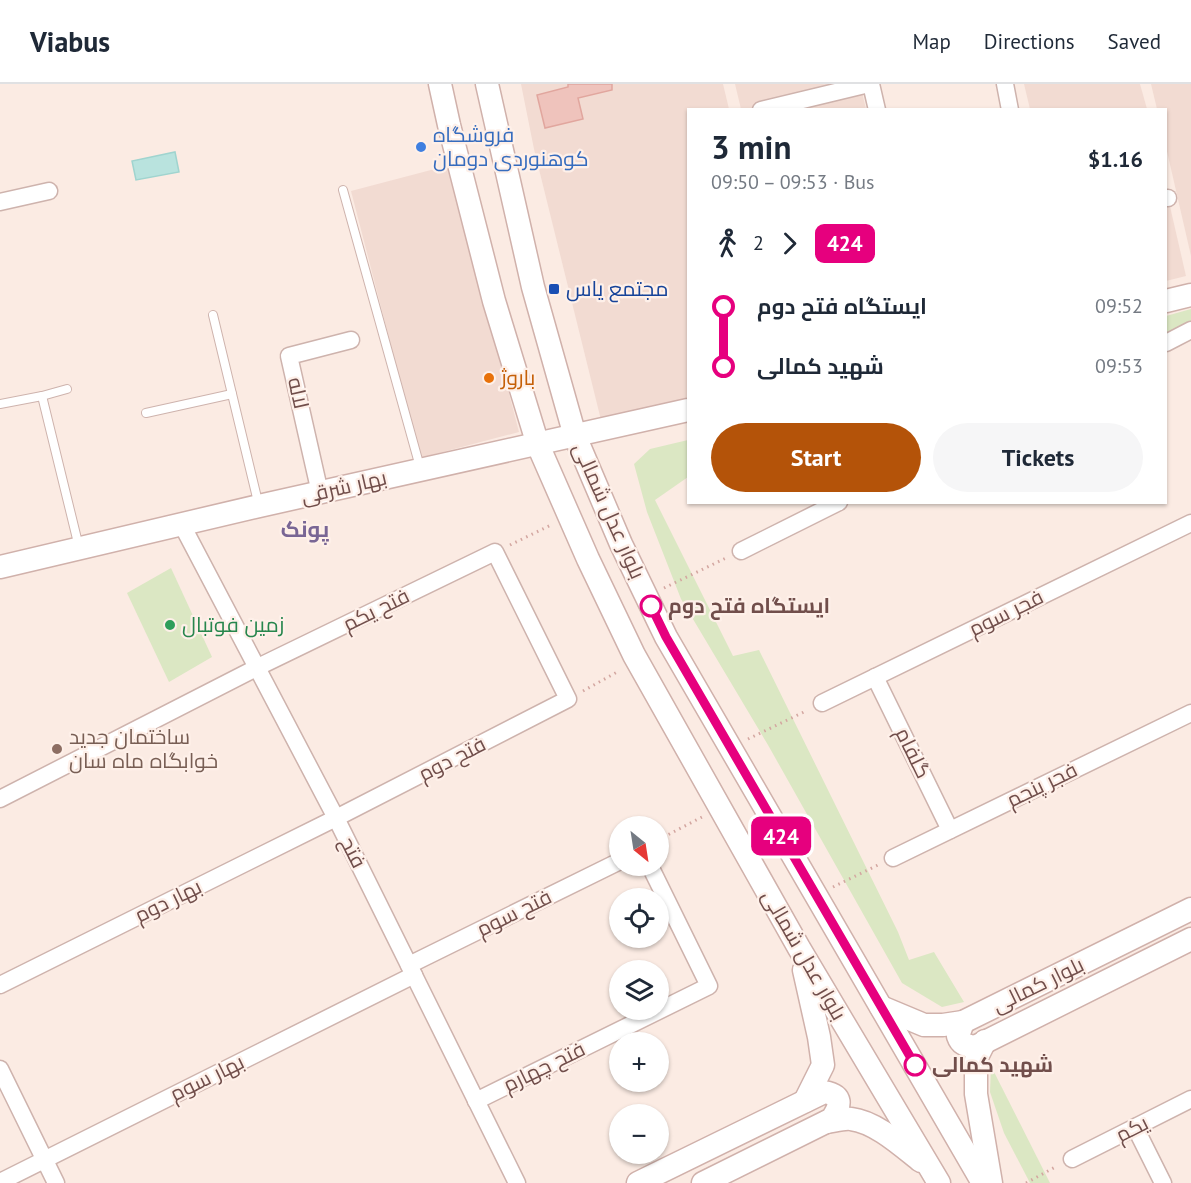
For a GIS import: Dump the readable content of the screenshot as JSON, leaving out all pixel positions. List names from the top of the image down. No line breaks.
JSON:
{"streets":{"main road":["بهار شرقی","بلوار عدل شمالی","بلوار کمالی"],"street":["لاله","فتح یکم","فجر سوم","گلفام","فتح دوم","فجر پنجم","فتح","بهار دوم","فتح سوم","فتح چهارم","بهار سوم","یکم"]},"crossings":[["لاله","بهار شرقی"],["بهار شرقی","بلوار عدل شمالی"],["بهار شرقی","فتح"],["بلوار عدل شمالی","بلوار کمالی"],["فتح یکم","فتح"],["فجر سوم","گلفام"],["گلفام","فجر پنجم"],["فتح دوم","فتح"],["فتح دوم","بهار دوم"],["فتح","بهار دوم"],["فتح","فتح سوم"],["فتح","فتح چهارم"],["فتح","بهار سوم"],["فتح سوم","بهار سوم"]],"districts":["پونک"],"places":{"other":["فروشگاه کوهنوردی دومان","باروژ","ایستگاه فتح دوم","زمین فوتبال","ساختمان جدید خوابگاه ماه سان","شهید کمالی"],"transit":["مجتمع یاس"]},"lines":["bus line 424"],"north":"bottom right","page":{"header":"Viabus","nav":["Map","Directions","Saved"],"on_map":"424","heading":["3 min","09:50 – 09:53 · Bus","$1.16"],"legs":["2","424"],"list":[{"name":"ایستگاه فتح دوم","value":"09:52"},{"name":"شهید کمالی","value":"09:53"}],"buttons":["Start","Tickets"],"map_buttons":["+","−"]}}
